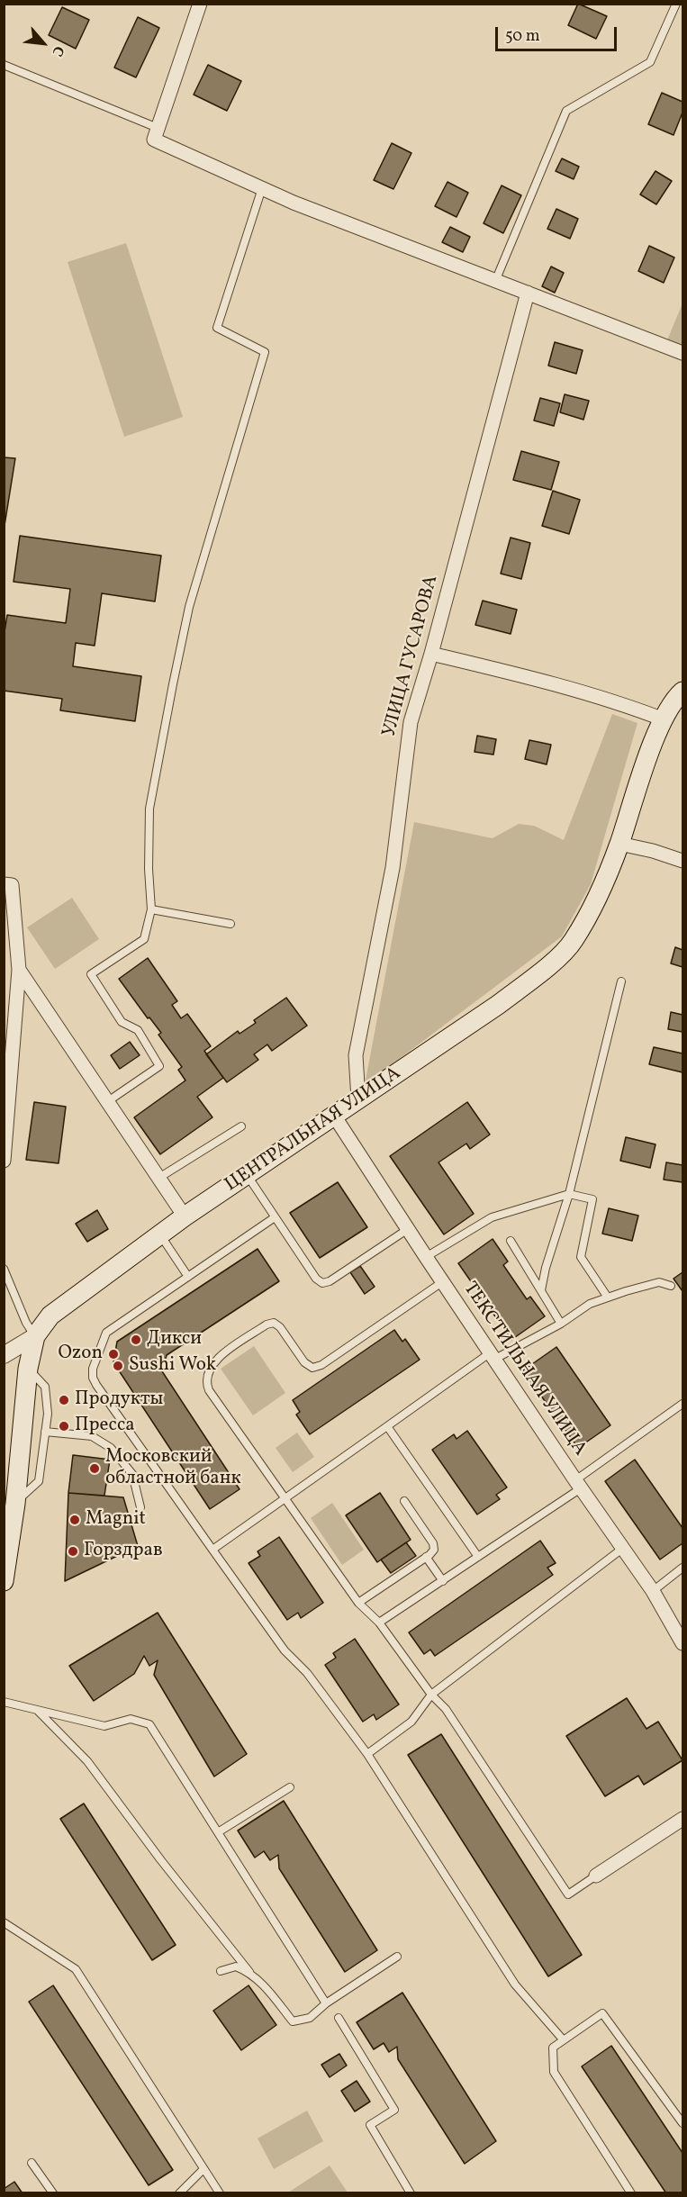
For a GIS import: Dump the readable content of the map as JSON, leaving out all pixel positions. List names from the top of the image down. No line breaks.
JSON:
{"streets":{"main road":["ЦЕНТРАЛЬНАЯ УЛИЦА"],"street":["УЛИЦА ГУСАРОВА","ТЕКСТИЛЬНАЯ УЛИЦА"]},"crossings":[["УЛИЦА ГУСАРОВА","ЦЕНТРАЛЬНАЯ УЛИЦА"],["ЦЕНТРАЛЬНАЯ УЛИЦА","ТЕКСТИЛЬНАЯ УЛИЦА"]],"places":["Дикси","Ozon","Sushi Wok","Продукты","Пресса","Московский областной банк","Magnit","Горздрав"],"scale_bar":"50 m","north":"bottom right"}
